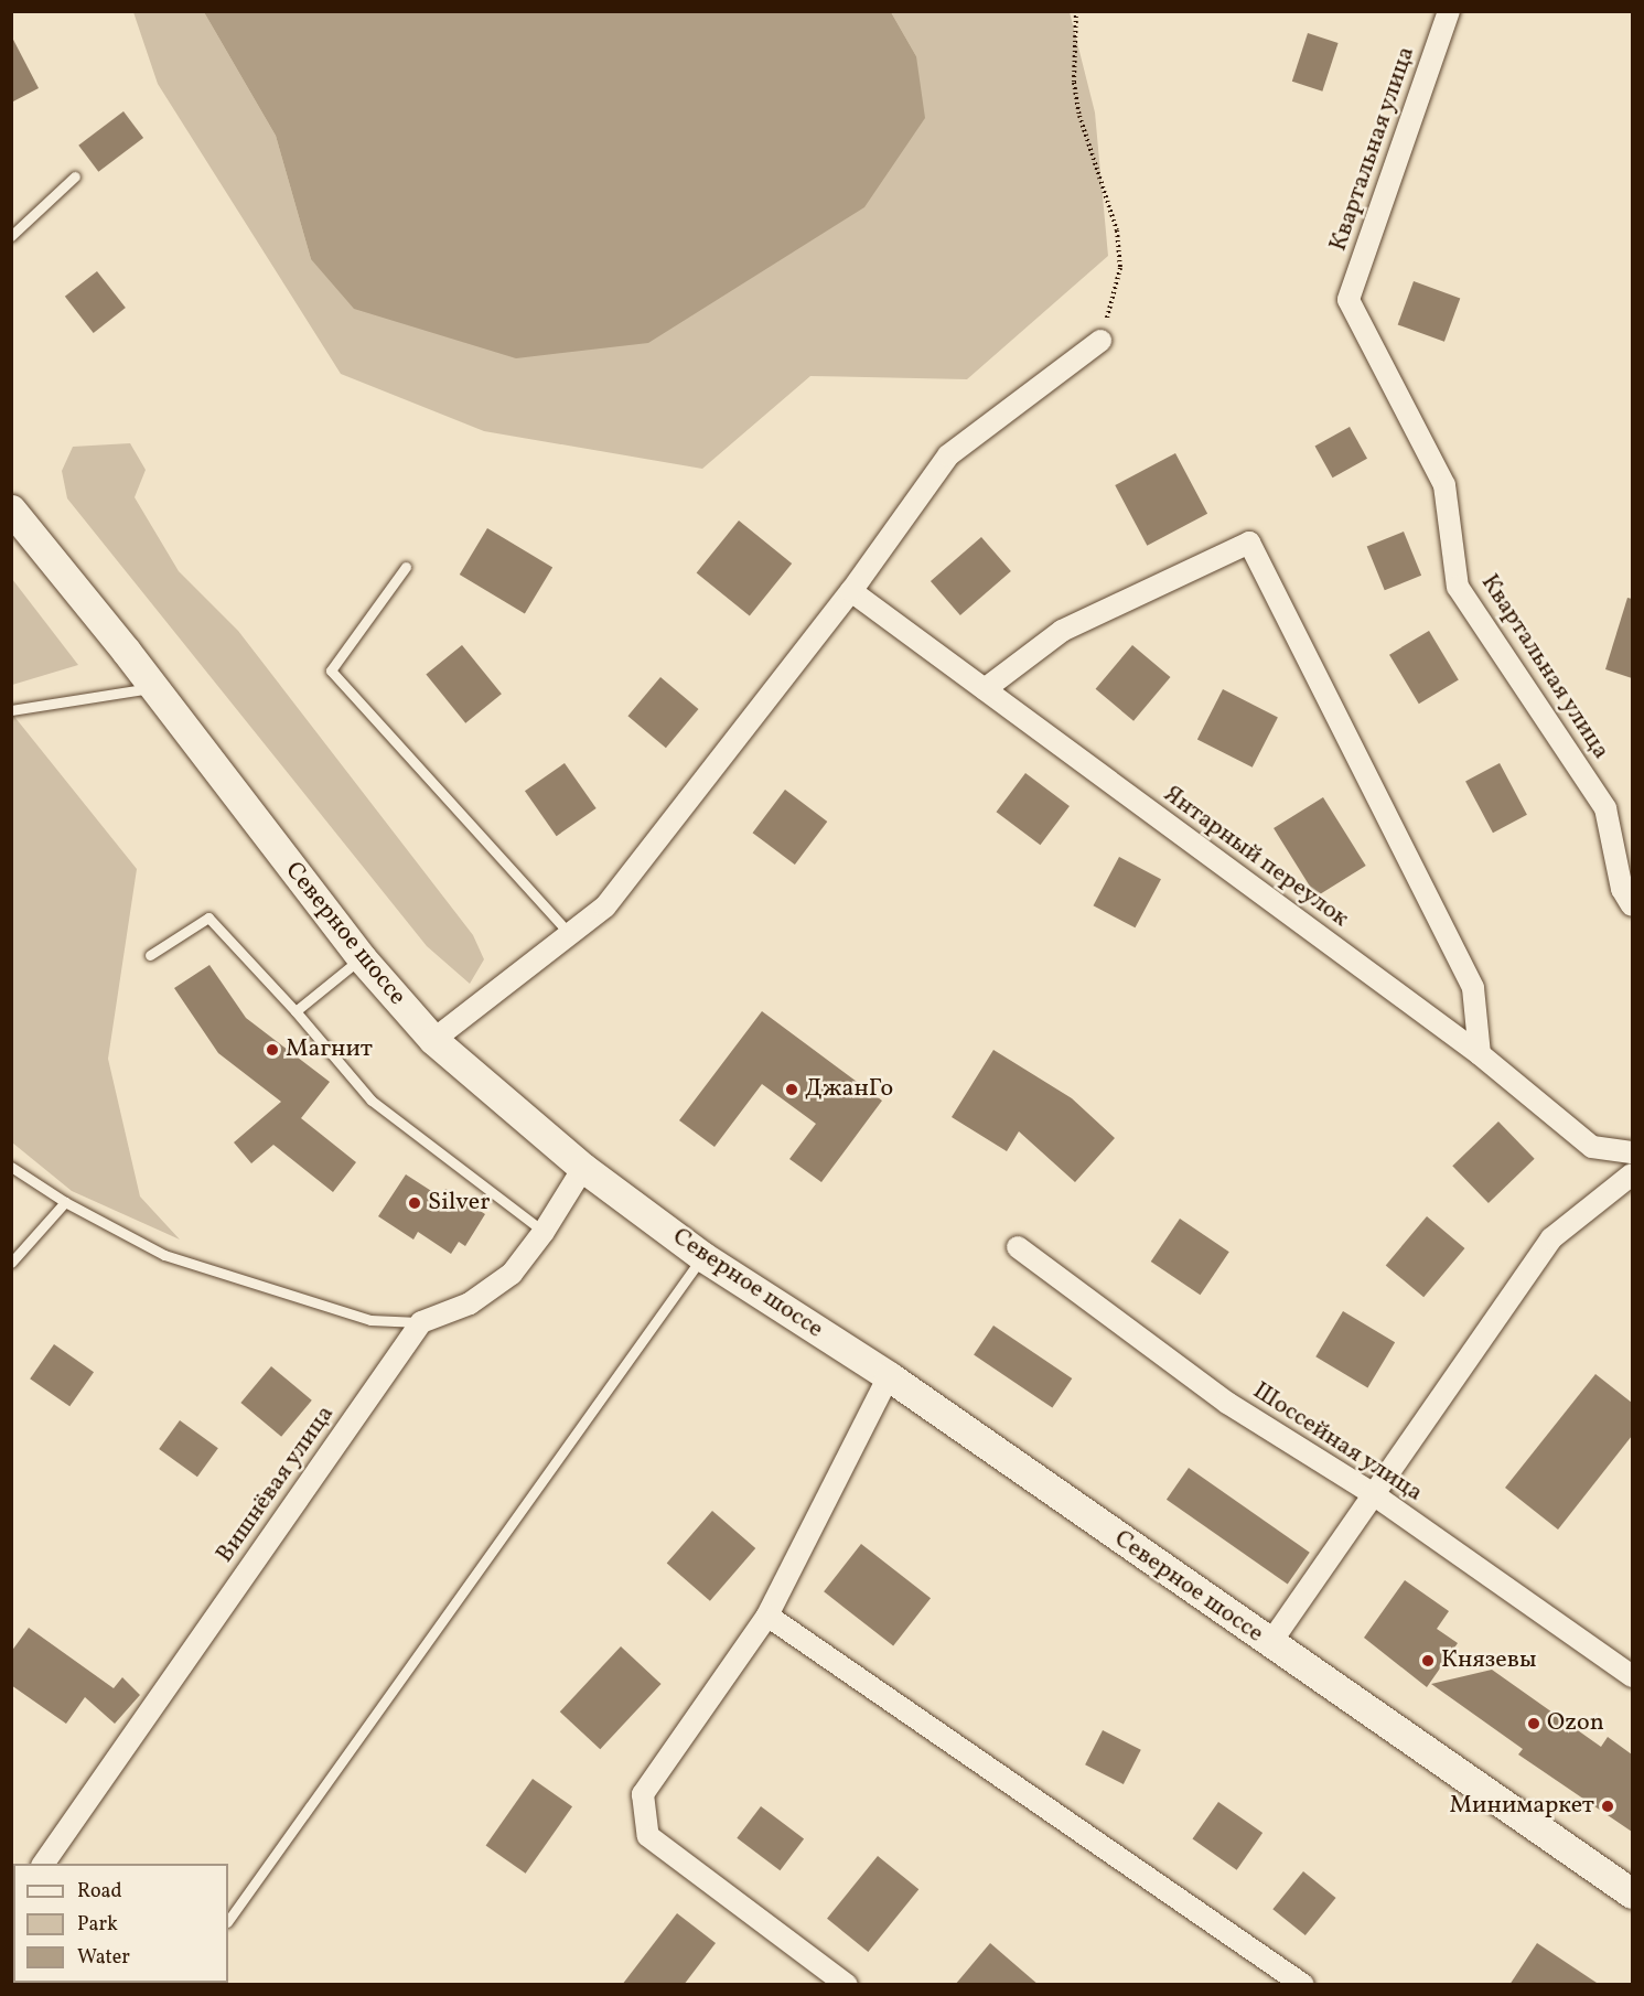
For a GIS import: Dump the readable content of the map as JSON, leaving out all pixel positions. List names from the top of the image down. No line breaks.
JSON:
{"streets":{"main road":["Северное шоссе"],"street":["Квартальная улица","Янтарный переулок","Шоссейная улица","Вишнёвая улица"]},"places":["Магнит","ДжанГо","Silver","Князевы","Ozon","Минимаркет"],"legend":["Road","Park","Water"]}
